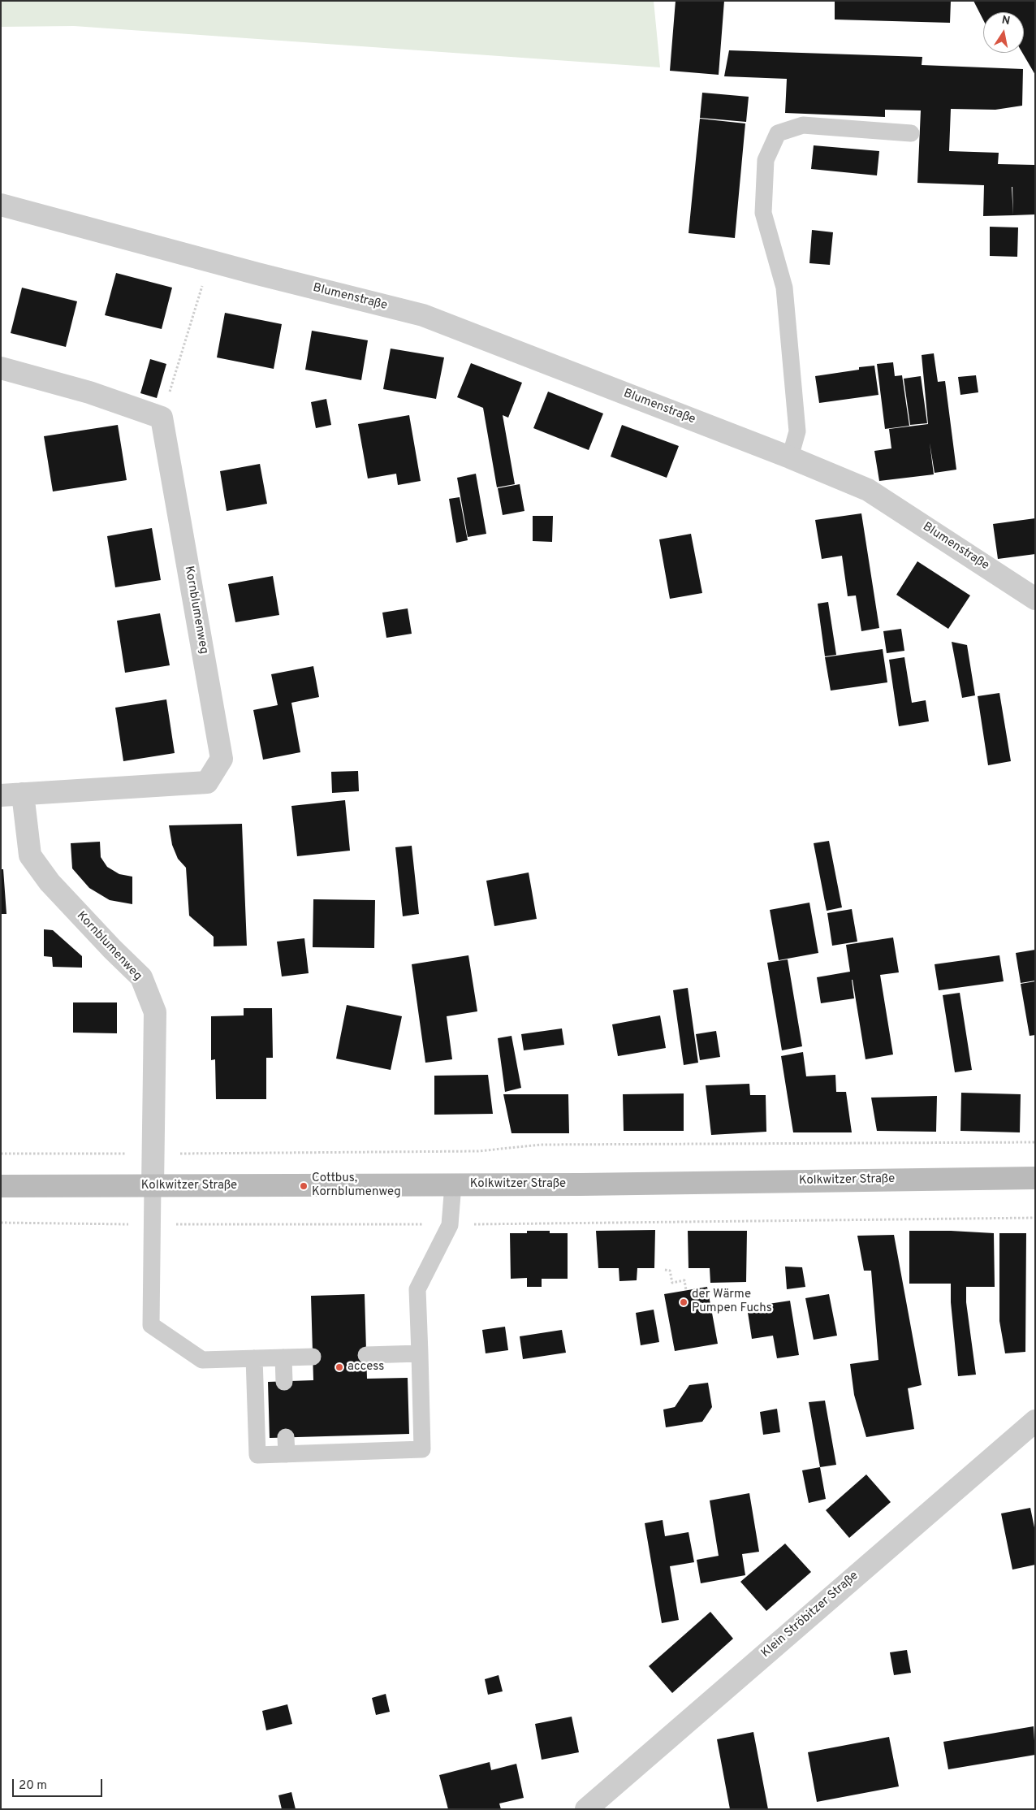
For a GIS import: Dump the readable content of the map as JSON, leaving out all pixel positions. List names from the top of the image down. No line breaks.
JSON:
{"streets":{"main road":["Kolkwitzer Straße"],"street":["Blumenstraße","Kornblumenweg","Klein Ströbitzer Straße"]},"crossings":[["Kornblumenweg","Kolkwitzer Straße"]],"places":["Cottbus, Kornblumenweg","der Wärme Pumpen Fuchs","access"],"scale_bar":"20 m","north":"top"}
